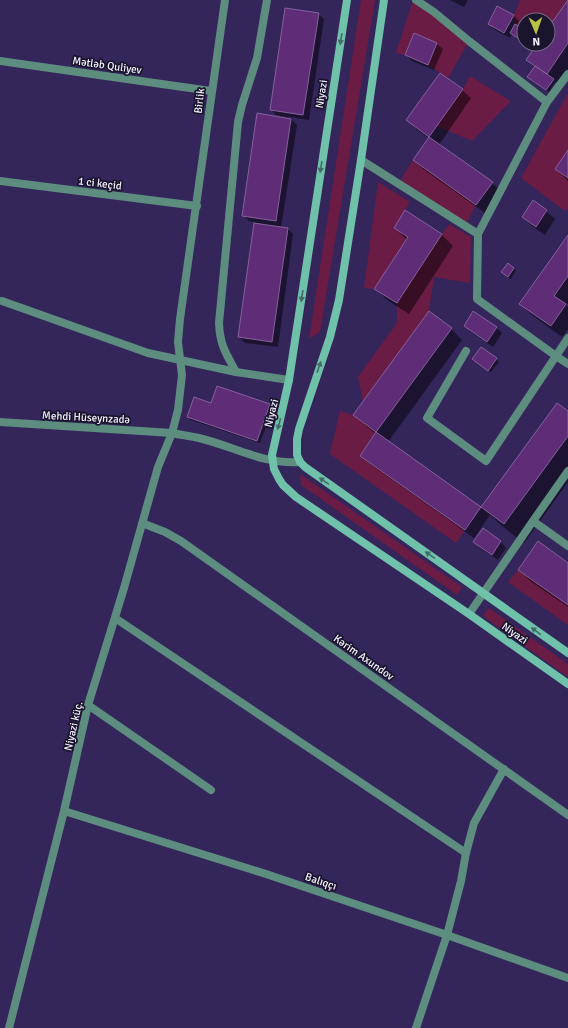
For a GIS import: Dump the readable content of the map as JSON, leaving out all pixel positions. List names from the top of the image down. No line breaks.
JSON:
{"streets":{"main road":["Niyazi"],"street":["Mətləb Quliyev","Birlik","1 ci keçid","Mehdi Hüseynzadə","Kərim Axundov","Niyazi küç.","Balıqçı"]},"crossings":[["Mətləb Quliyev","Birlik"],["Niyazi","Mehdi Hüseynzadə"],["Birlik","1 ci keçid"],["Birlik","Niyazi küç."],["Mehdi Hüseynzadə","Niyazi küç."],["Kərim Axundov","Niyazi küç."],["Niyazi küç.","Balıqçı"]],"north":"bottom"}
